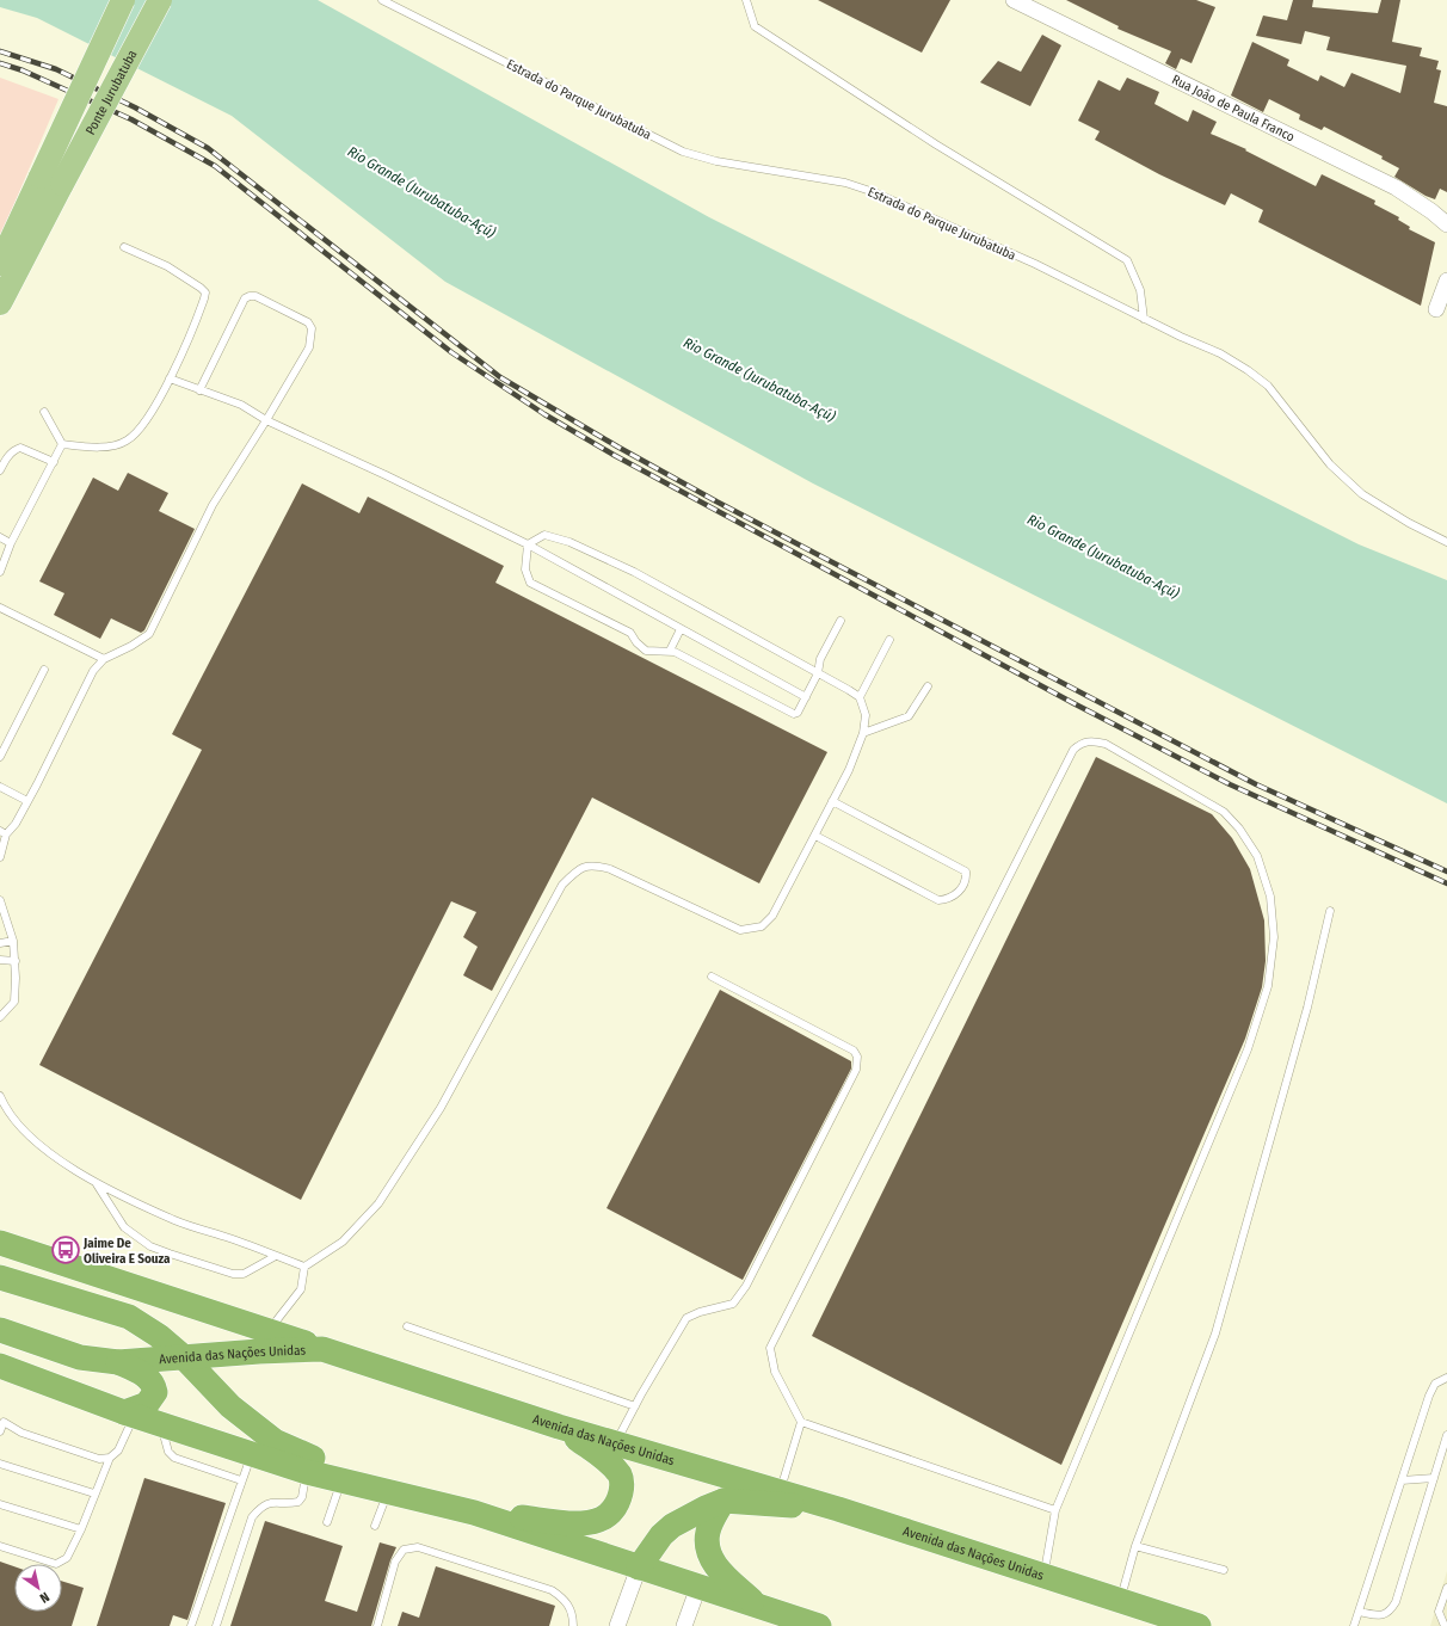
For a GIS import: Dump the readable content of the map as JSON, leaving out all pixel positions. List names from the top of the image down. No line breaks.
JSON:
{"streets":{"highway":["Avenida das Nações Unidas"],"main road":["Ponte Jurubatuba"],"street":["Rua João de Paula Franco"],"lane":["Estrada do Parque Jurubatuba"]},"water":["Rio Grande (Jurubatuba-Açú)"],"places":{"bus stop":["Jaime De Oliveira E Souza"]},"north":"bottom right"}
